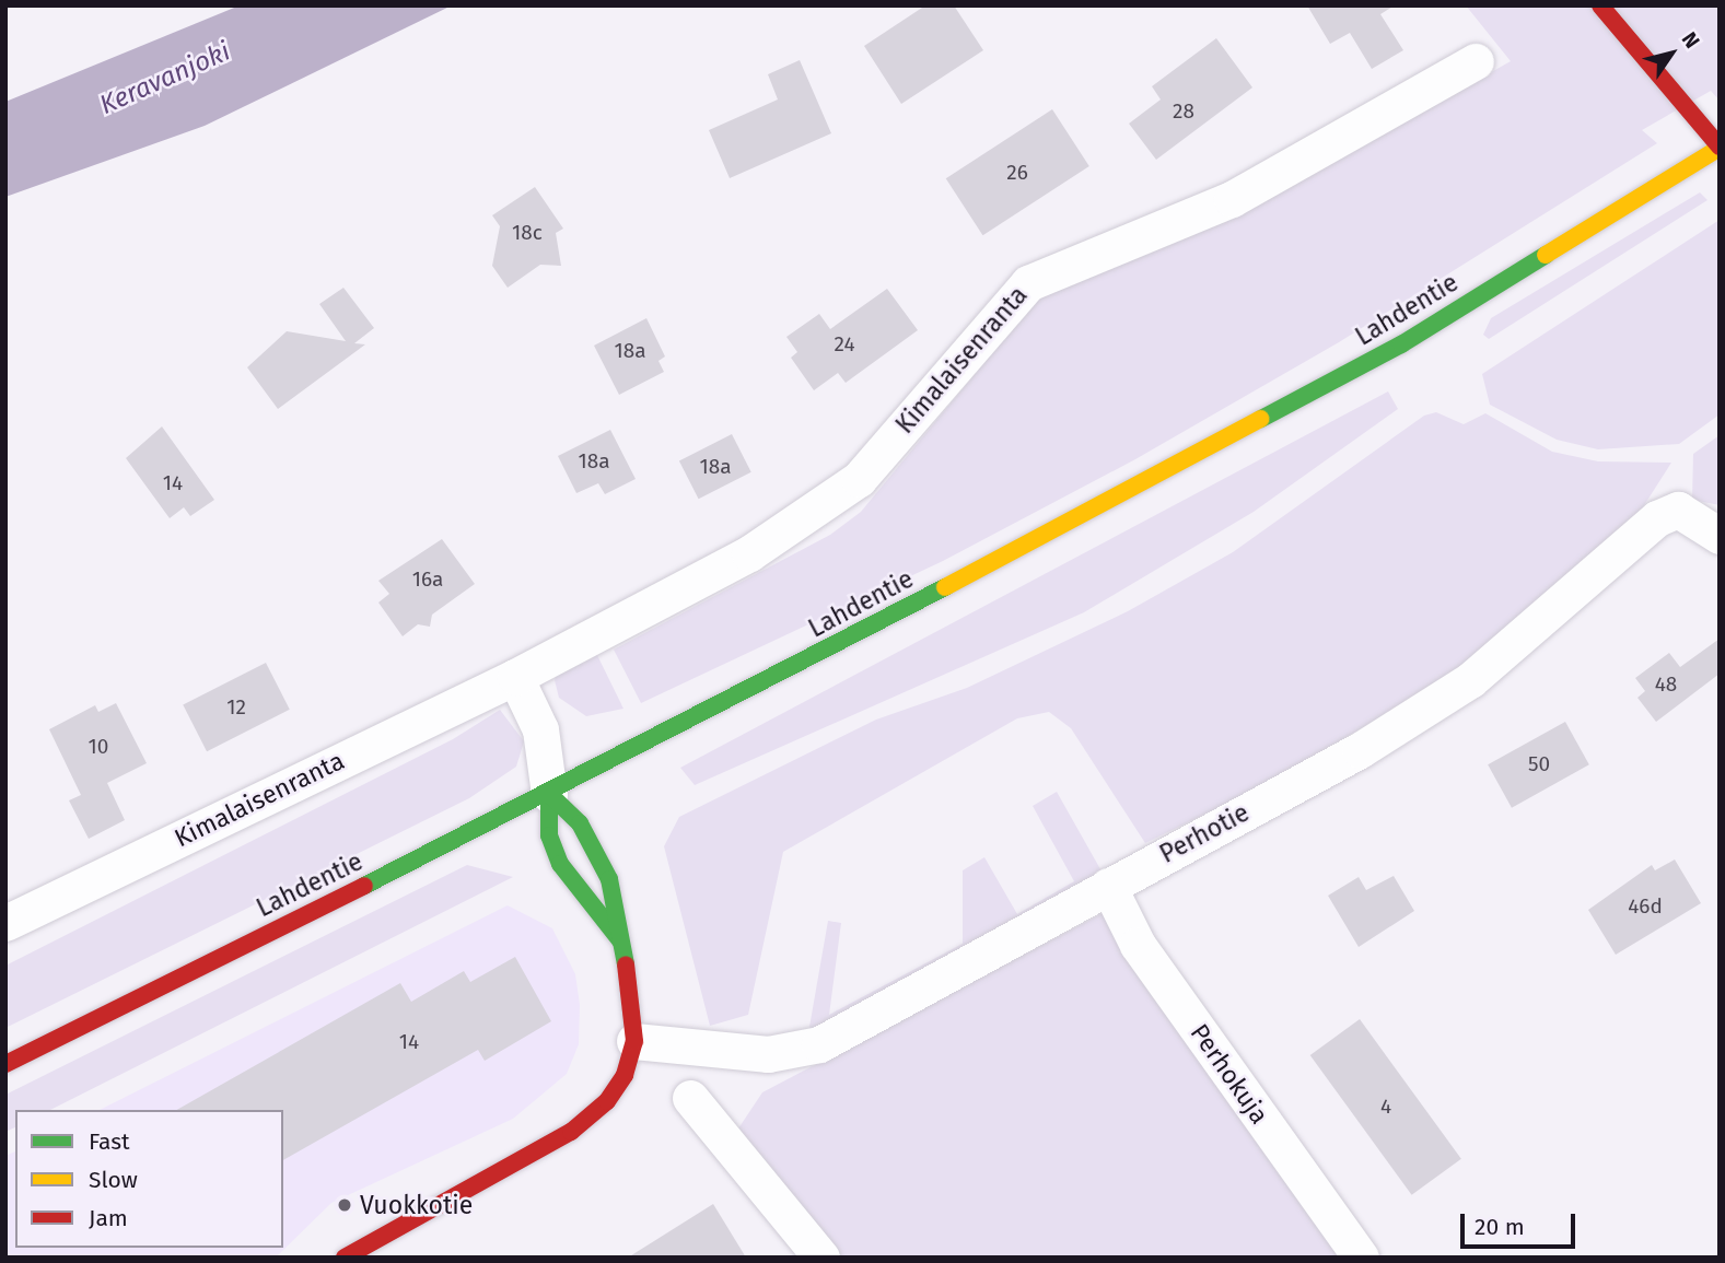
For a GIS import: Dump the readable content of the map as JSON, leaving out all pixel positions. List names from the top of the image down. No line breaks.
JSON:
{"streets":{"main road":["Lahdentie"],"street":["Kimalaisenranta","Perhotie","Perhokuja"]},"crossings":[["Perhotie","Perhokuja"]],"water":["Keravanjoki"],"places":["Vuokkotie"],"house_numbers":["28","26","18c","24","18a","18a","18a","14","16a","48","12","10","50","46d","14","4"],"legend":["Fast","Slow","Jam"],"scale_bar":"20 m","north":"top right"}
